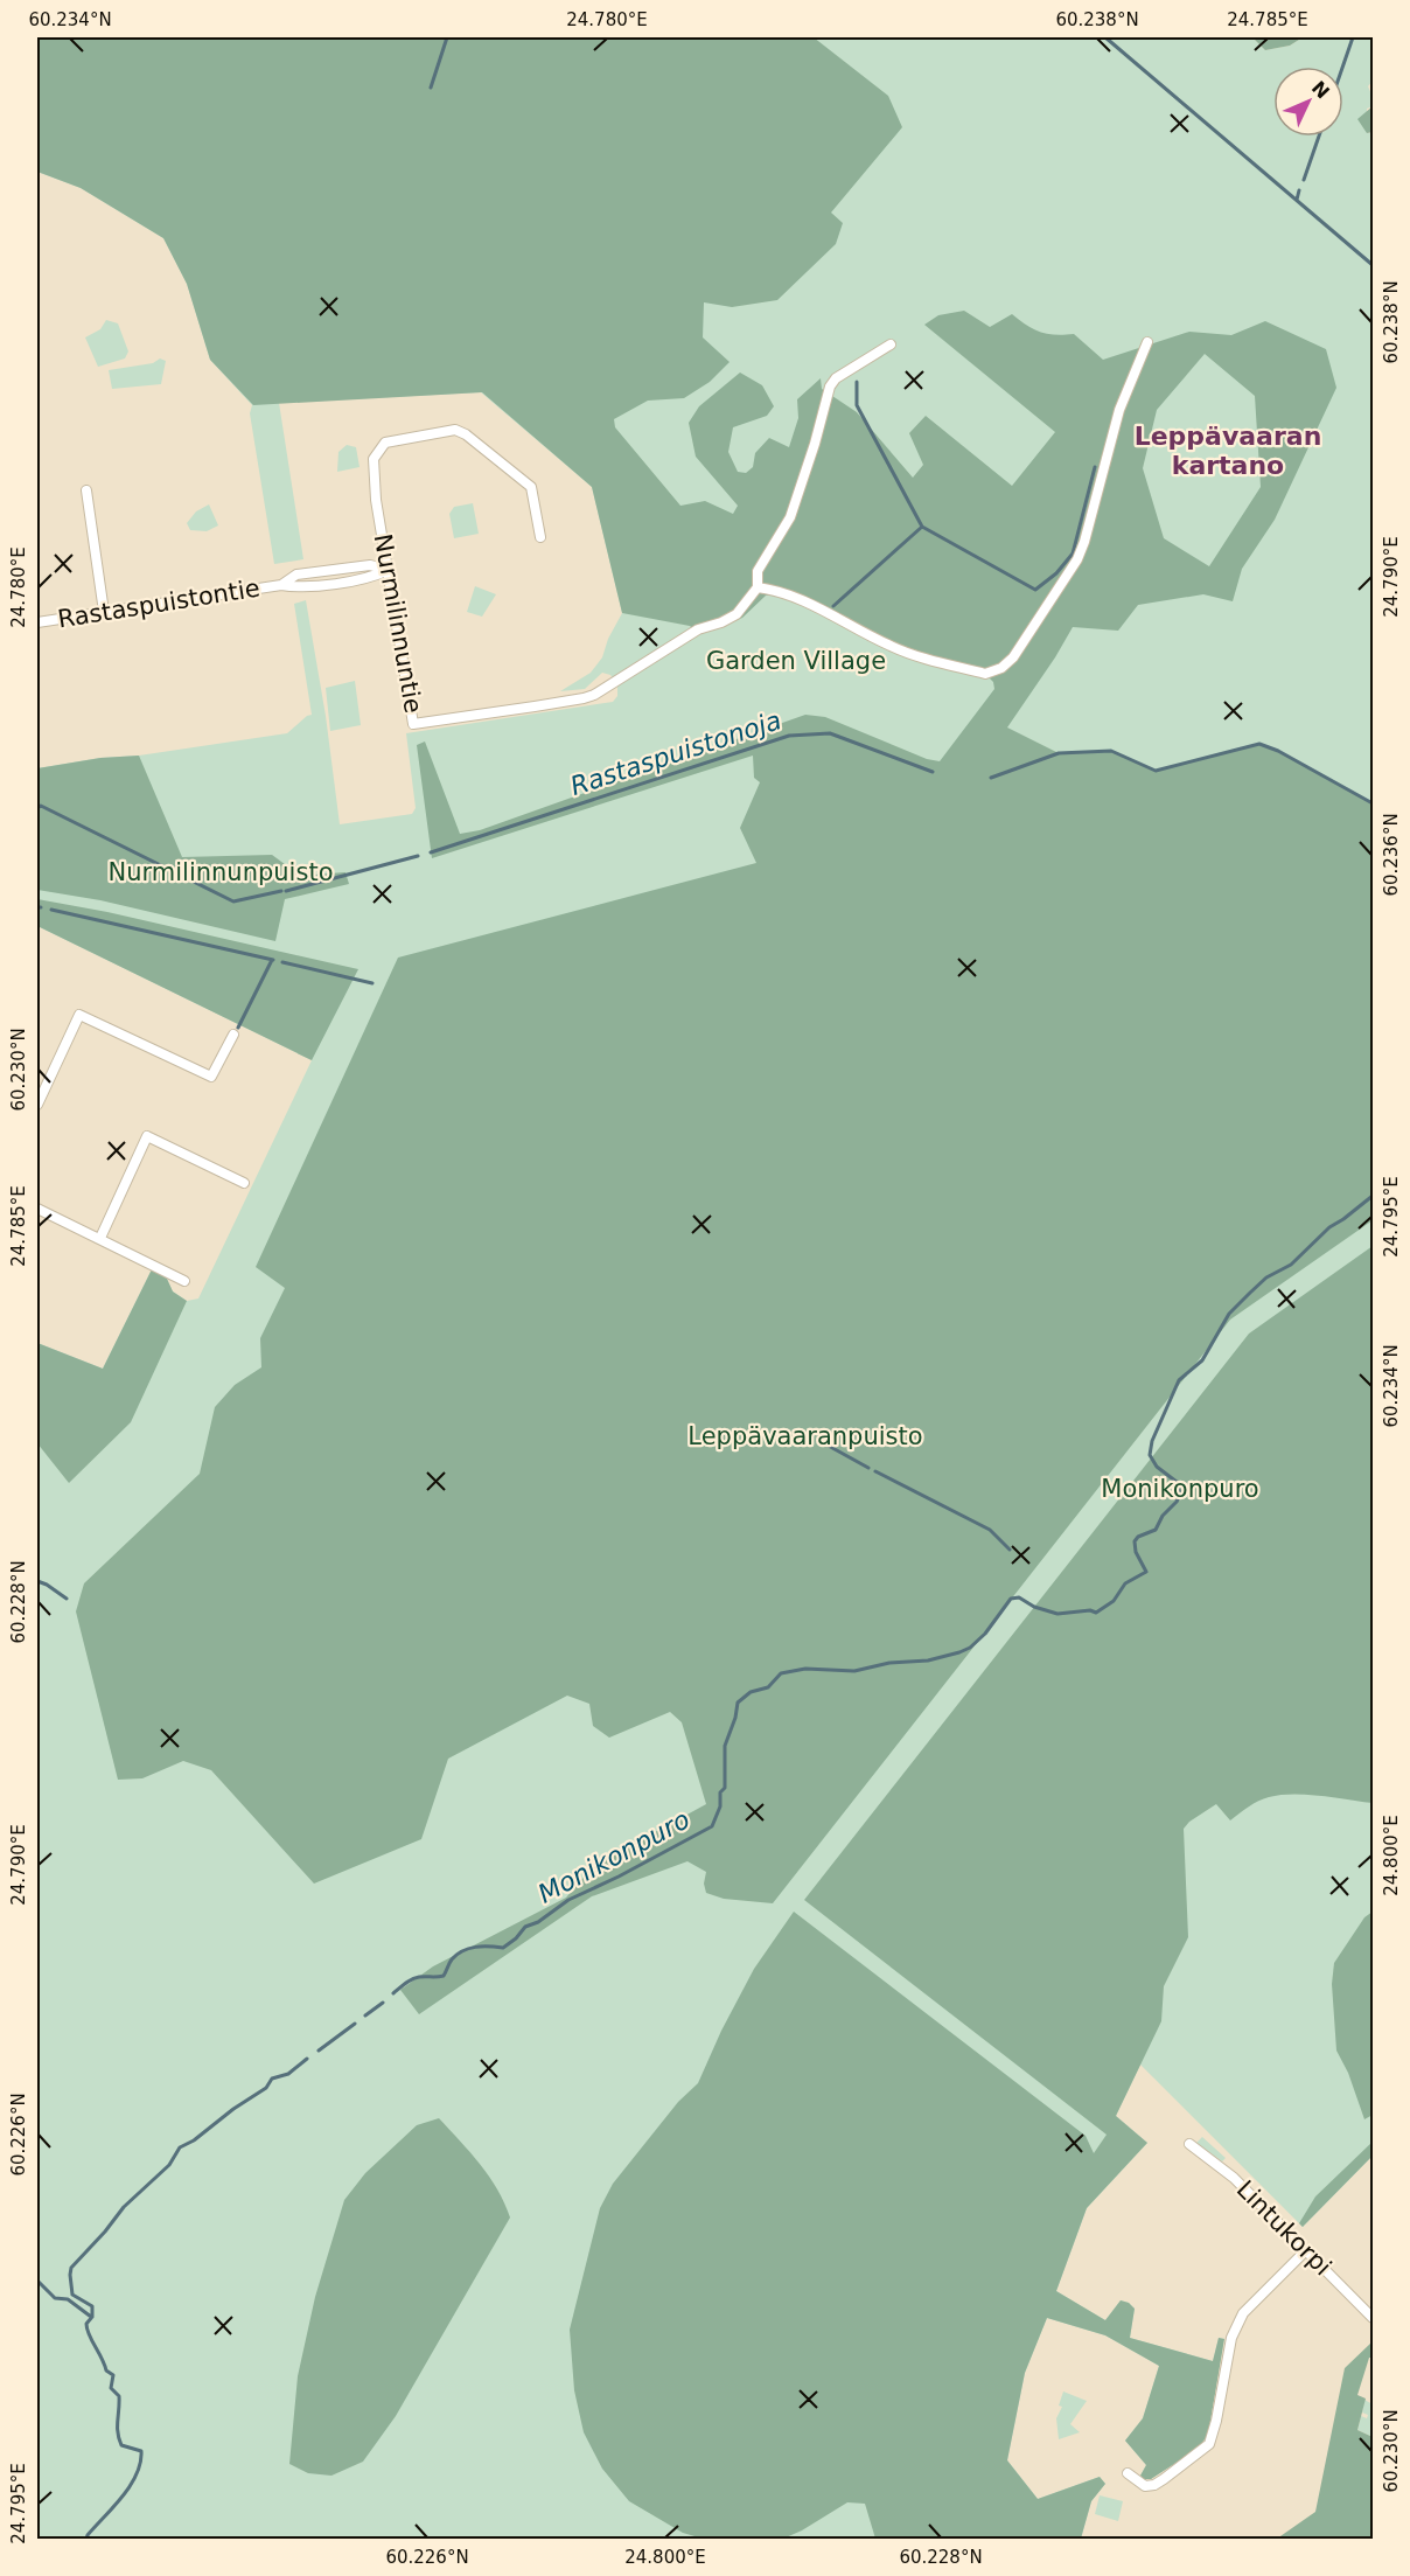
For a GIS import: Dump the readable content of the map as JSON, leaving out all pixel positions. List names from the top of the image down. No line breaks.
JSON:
{"streets":{"street":["Rastaspuistontie","Nurmilinnuntie","Lintukorpi"]},"crossings":[["Rastaspuistontie","Nurmilinnuntie"]],"districts":["Leppävaaran kartano"],"water":["Rastaspuistonoja","Monikonpuro"],"parks":["Garden Village","Nurmilinnunpuisto","Leppävaaranpuisto","Monikonpuro"],"north":"top right","coordinates":["60.234°N","24.780°E","60.238°N","24.785°E","24.790°E","60.236°N","60.230°N","24.795°E","60.228°N","24.800°E","60.226°N"]}
